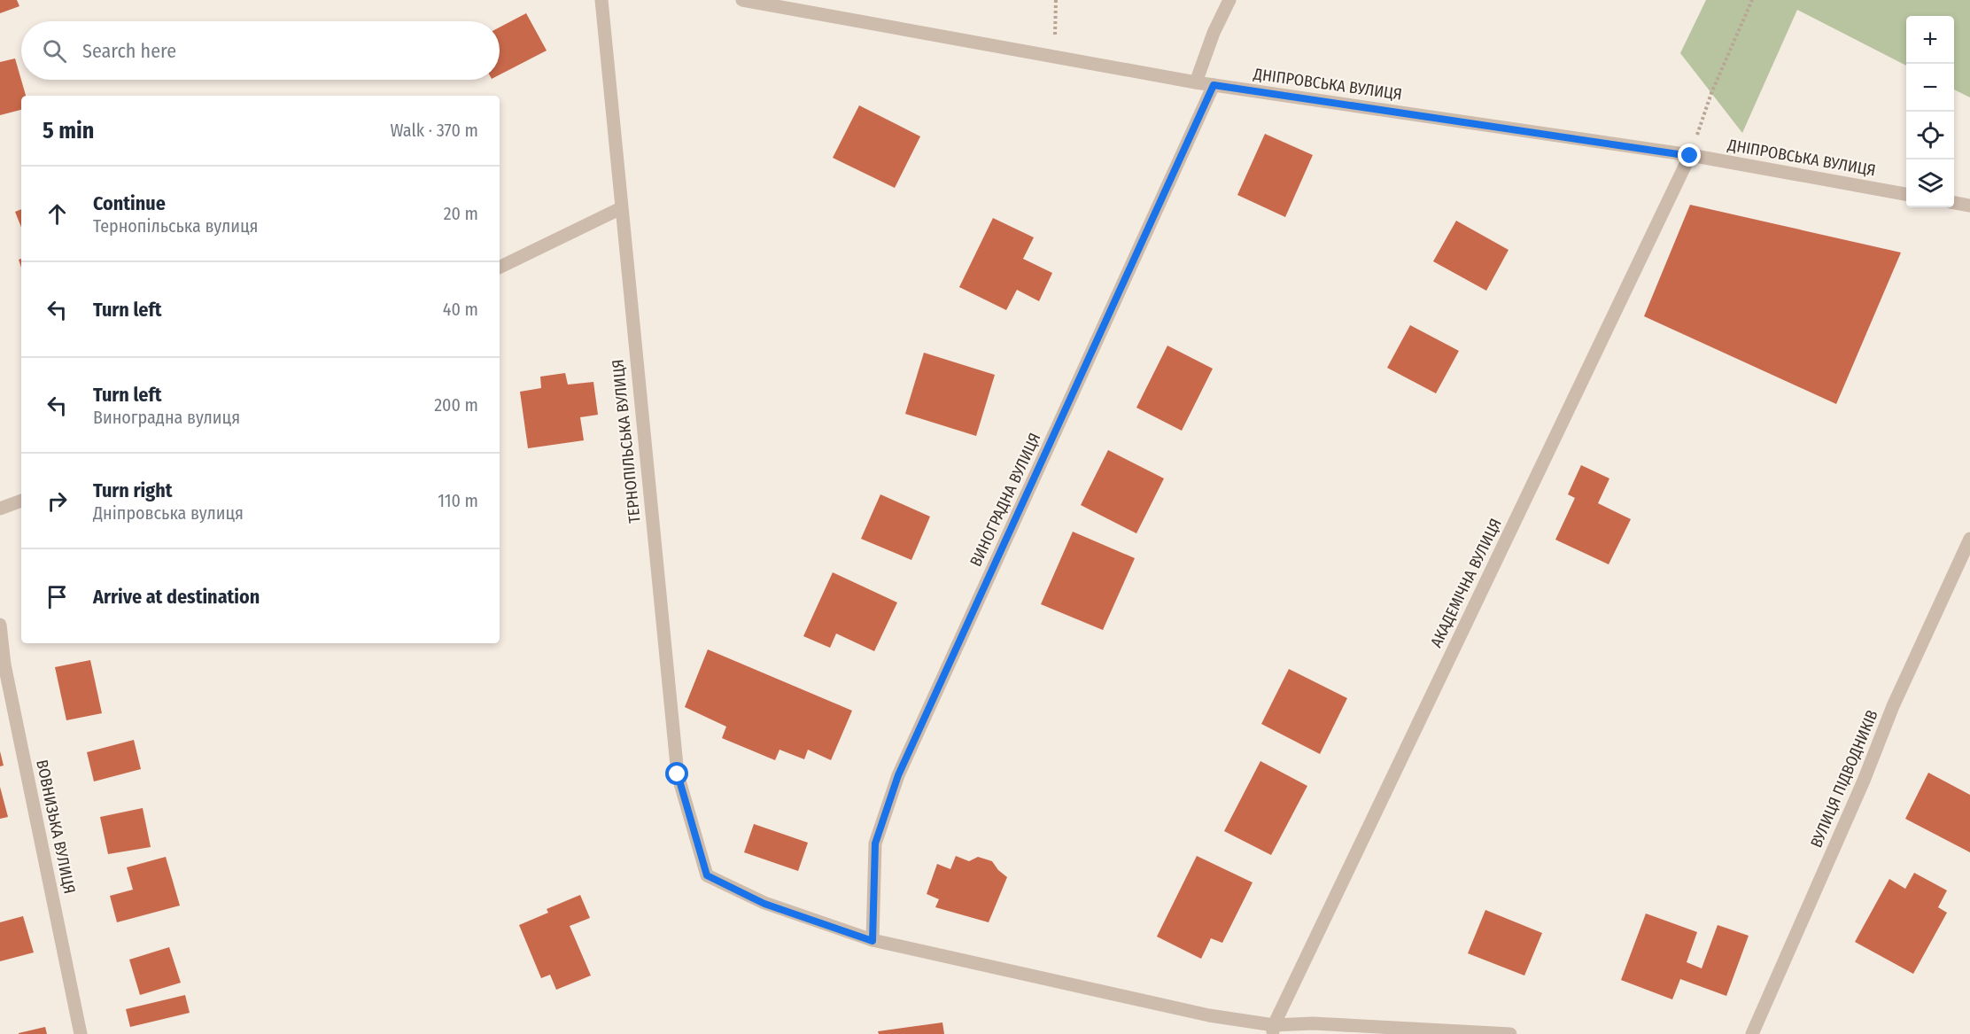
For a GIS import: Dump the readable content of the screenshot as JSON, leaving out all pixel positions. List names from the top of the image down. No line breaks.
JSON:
{"streets":{"street":["ДНІПРОВСЬКА ВУЛИЦЯ","ТЕРНОПІЛЬСЬКА ВУЛИЦЯ","ВИНОГРАДНА ВУЛИЦЯ","АКАДЕМІЧНА ВУЛИЦЯ","ВУЛИЦЯ ПІДВОДНИКІВ","ВОВНИЗЬКА ВУЛИЦЯ"]},"crossings":[["ДНІПРОВСЬКА ВУЛИЦЯ","ВИНОГРАДНА ВУЛИЦЯ"],["ДНІПРОВСЬКА ВУЛИЦЯ","АКАДЕМІЧНА ВУЛИЦЯ"],["ТЕРНОПІЛЬСЬКА ВУЛИЦЯ","ВИНОГРАДНА ВУЛИЦЯ"]],"page":{"map_buttons":["+","−"],"search":"Search here","heading":["5 min","Walk · 370 m"],"list":[["Continue","Тернопільська вулиця","20 m"],["Turn left","40 m"],["Turn left","Виноградна вулиця","200 m"],["Turn right","Дніпровська вулиця","110 m"],"Arrive at destination"]}}
